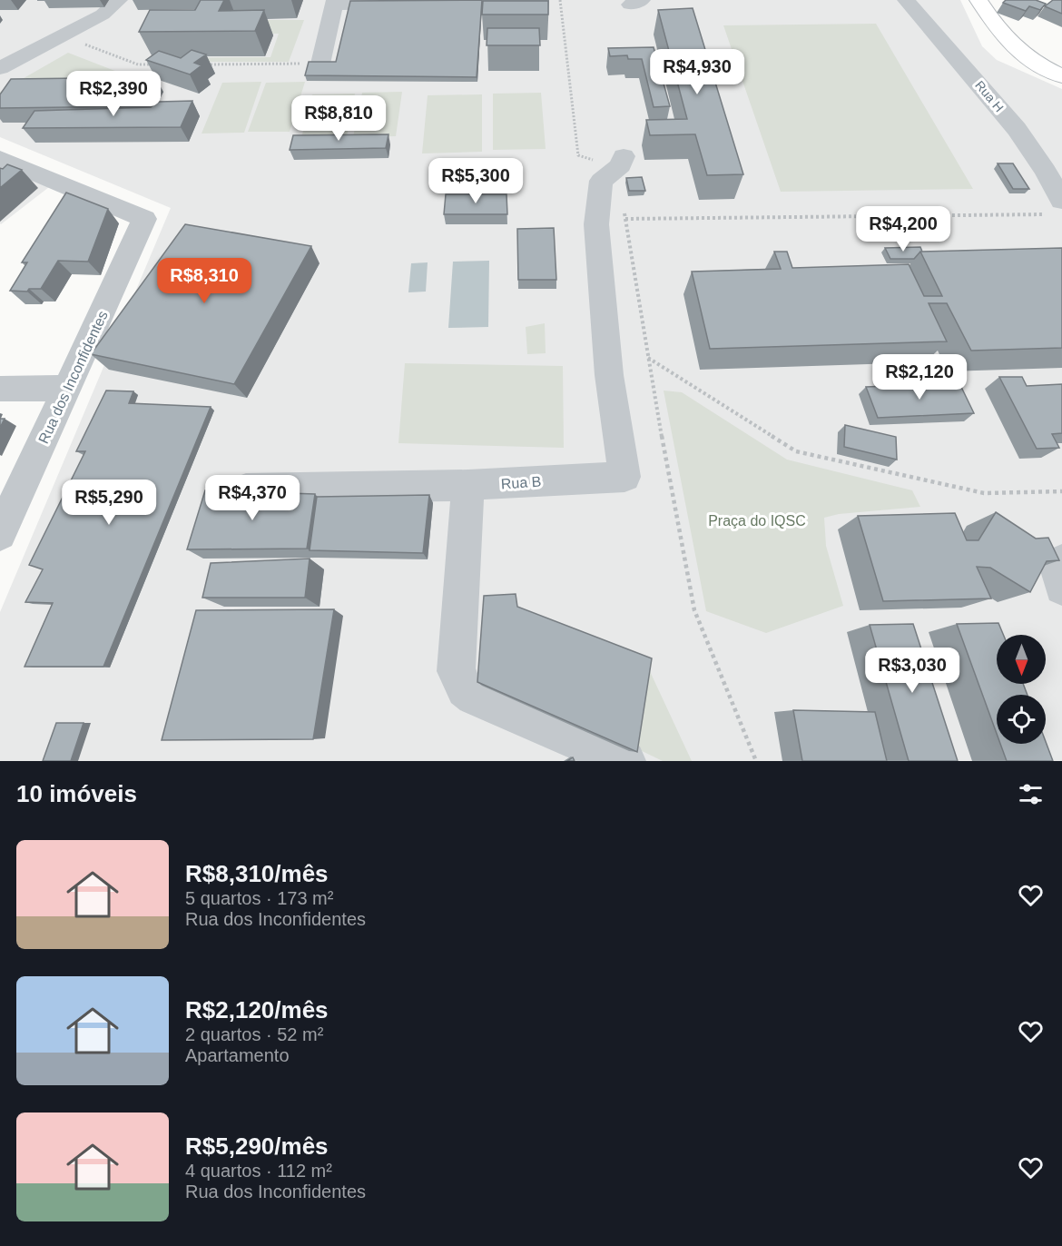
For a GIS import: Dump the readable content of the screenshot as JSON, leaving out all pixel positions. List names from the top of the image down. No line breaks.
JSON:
{"streets":{"street":["Rua H","Rua dos Inconfidentes","Rua B"]},"parks":["Praça do IQSC"],"north":"bottom","page":{"price":["R$4,930","R$2,390","R$8,810","R$5,300","R$4,200","R$8,310","R$2,120","R$4,370","R$5,290","R$3,030"],"heading":"10 imóveis","list":[{"name":"R$8,310/mês","note":"5 quartos · 173 m² · Rua dos Inconfidentes"},{"name":"R$2,120/mês","note":"2 quartos · 52 m² · Apartamento"},{"name":"R$5,290/mês","note":"4 quartos · 112 m² · Rua dos Inconfidentes"}]}}
